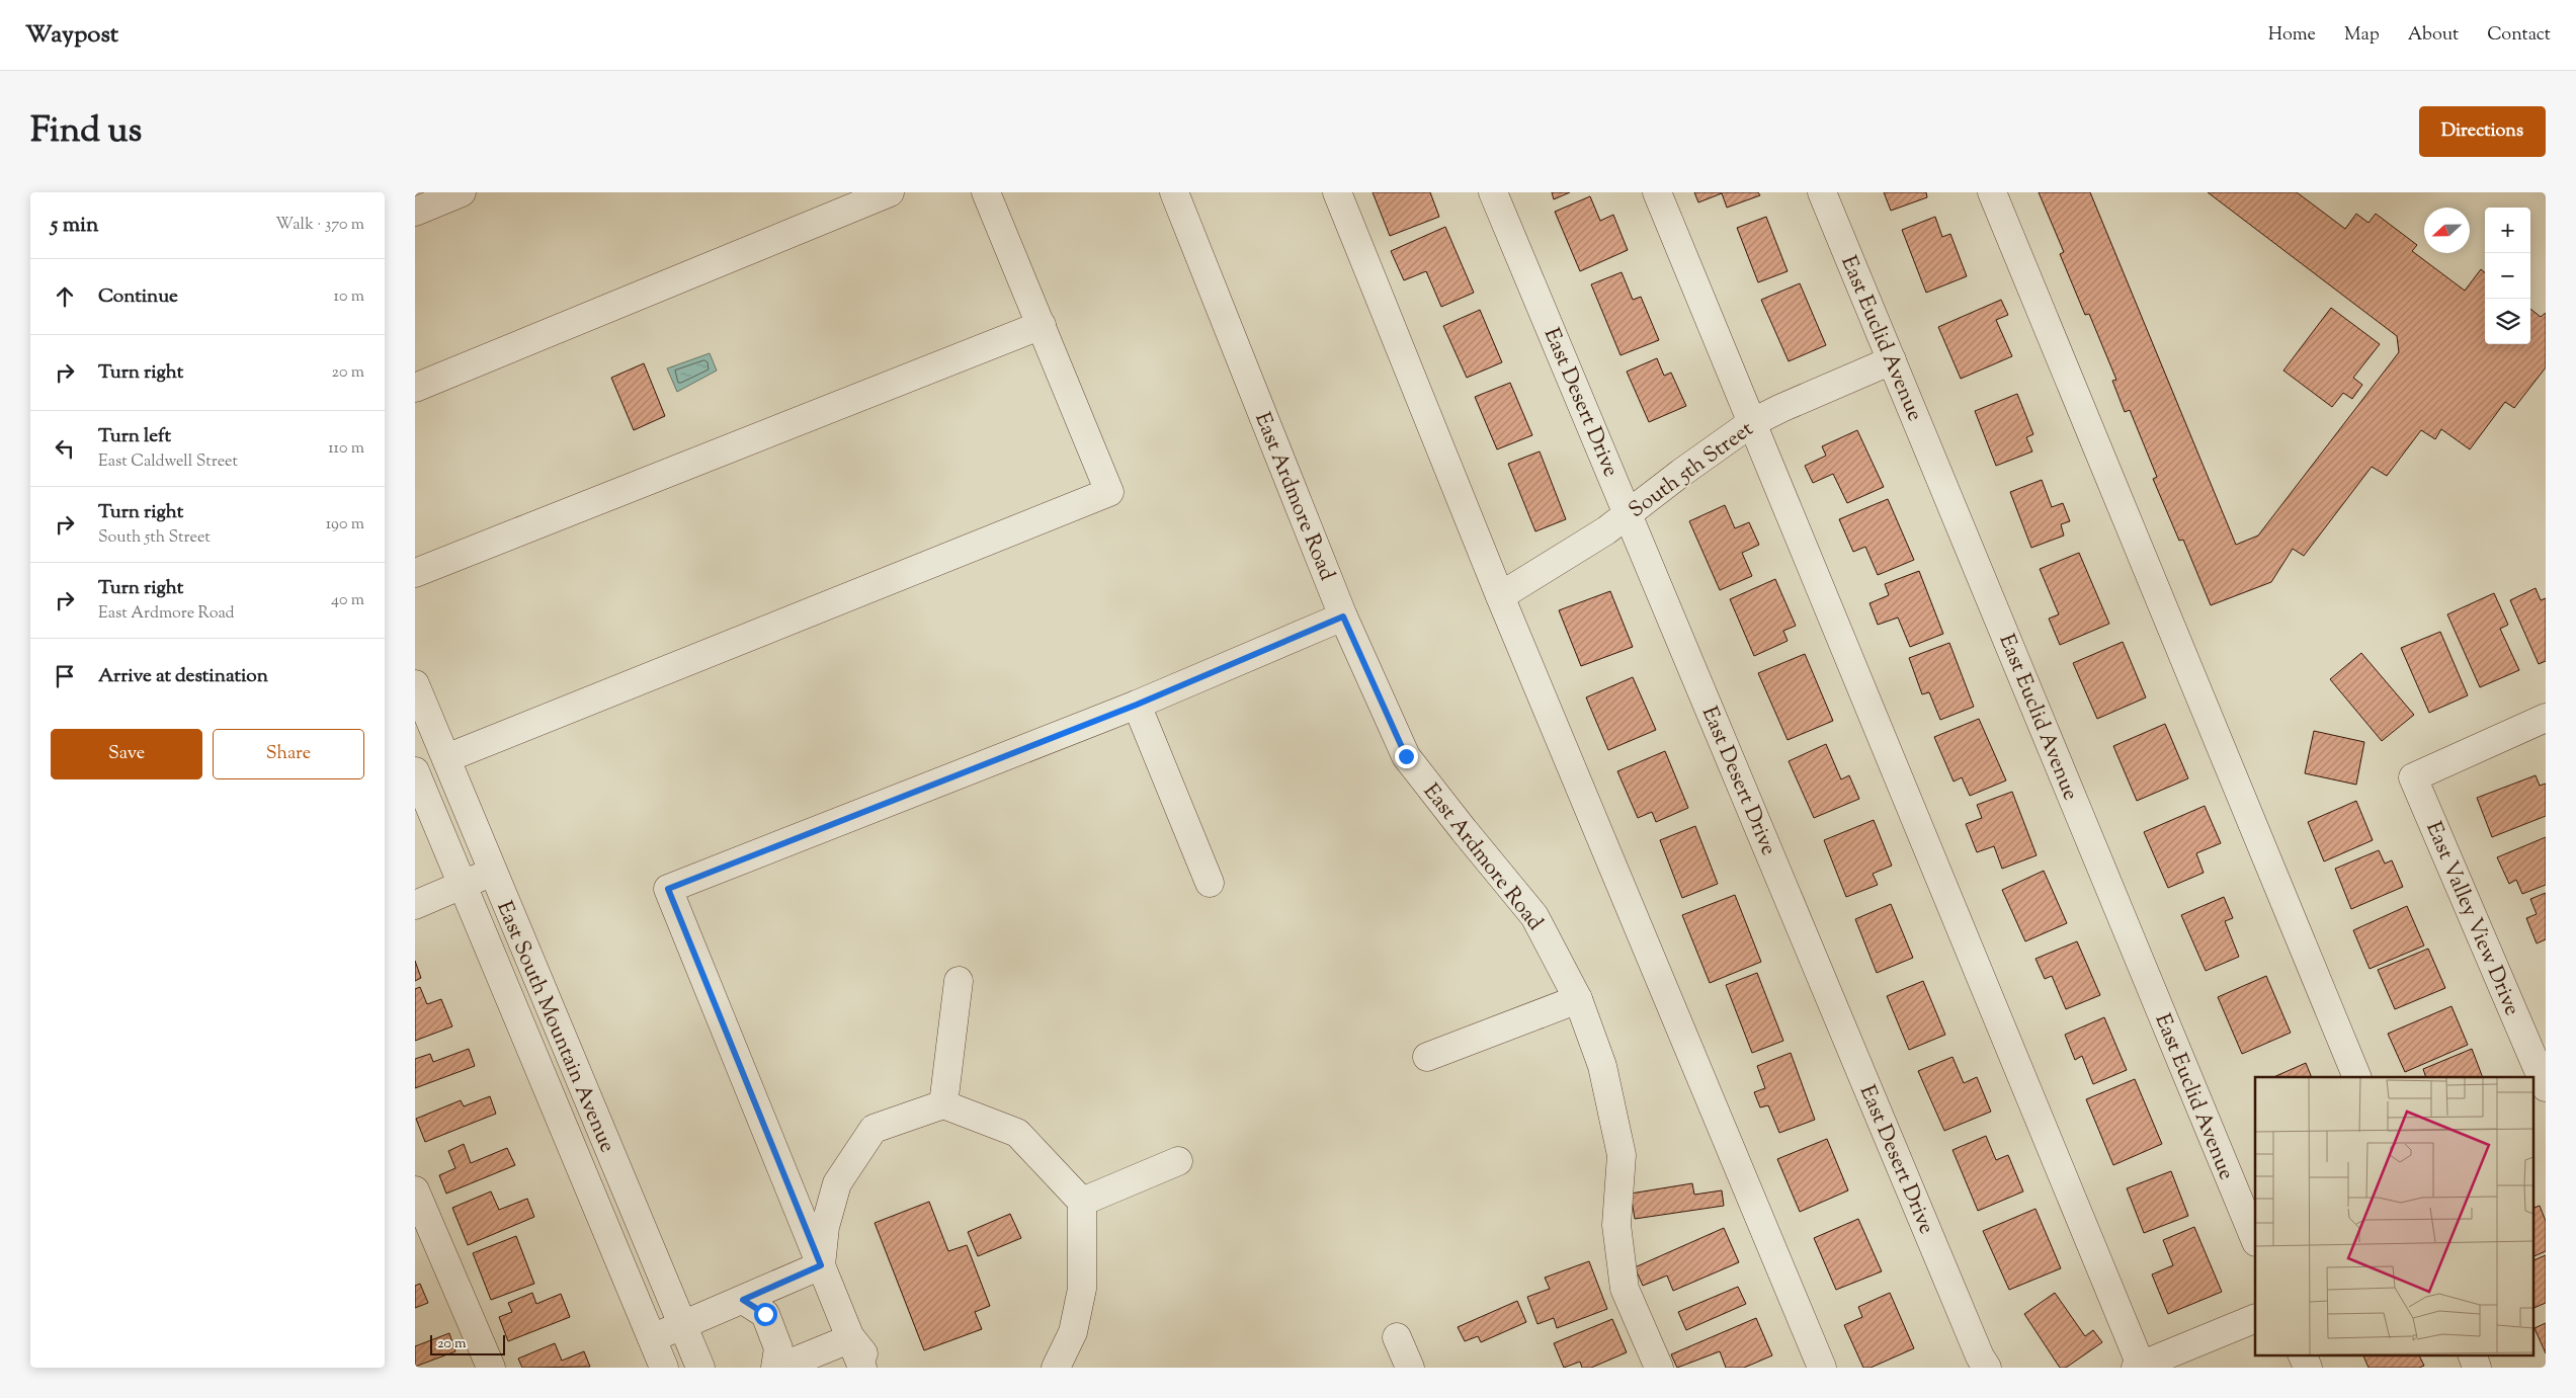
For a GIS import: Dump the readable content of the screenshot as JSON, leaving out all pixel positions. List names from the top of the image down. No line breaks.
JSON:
{"streets":{"street":["East Euclid Avenue","East Desert Drive","South 5th Street","East Ardmore Road","East Valley View Drive","East South Mountain Avenue"]},"crossings":[["East Euclid Avenue","South 5th Street"],["East Desert Drive","South 5th Street"]],"scale_bar":"20 m","north":"left","page":{"header":"Waypost","nav":["Home","Map","About","Contact"],"title":"Find us","buttons":["Directions",["Save","Share"]],"heading":["5 min","Walk · 370 m"],"map_buttons":["+","−"],"list":[["Continue","10 m"],["Turn right","20 m"],["Turn left","East Caldwell Street","110 m"],["Turn right","South 5th Street","190 m"],["Turn right","East Ardmore Road","40 m"],"Arrive at destination"],"scale":"20 m"}}
